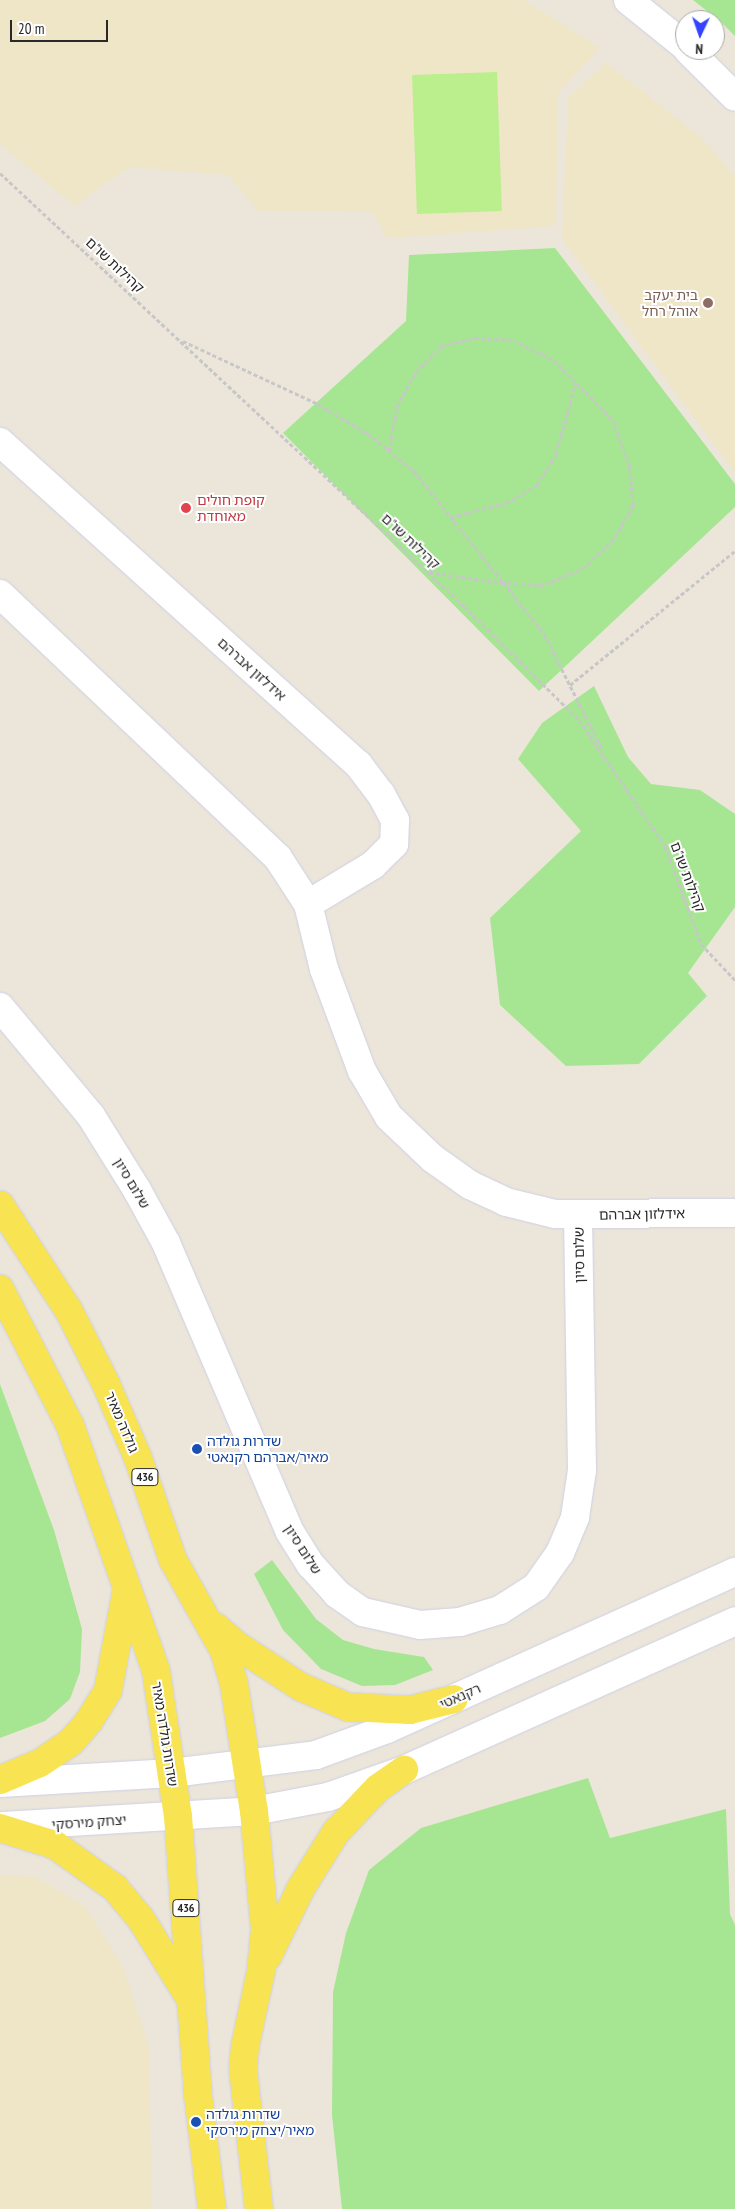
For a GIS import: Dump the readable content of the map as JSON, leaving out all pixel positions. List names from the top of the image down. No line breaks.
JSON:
{"streets":{"main road":["גולדה מאיר","436","שדרות גולדה מאיר"],"street":["אידלזון אברהם","שלום סיון","רקנאטי","יצחק מירסקי"],"path":["קהילות שו\"ם"]},"crossings":[["אידלזון אברהם","שלום סיון"],["גולדה מאיר","436"],["גולדה מאיר","רקנאטי"],["436","רקנאטי"],["רקנאטי","שדרות גולדה מאיר"],["שדרות גולדה מאיר","יצחק מירסקי"]],"places":["בית יעקב אוהל רחל","קופת חולים מאוחדת","שדרות גולדה מאיר/אברהם רקנאטי","שדרות גולדה מאיר/יצחק מירסקי"],"scale_bar":"20 m","north":"bottom"}
